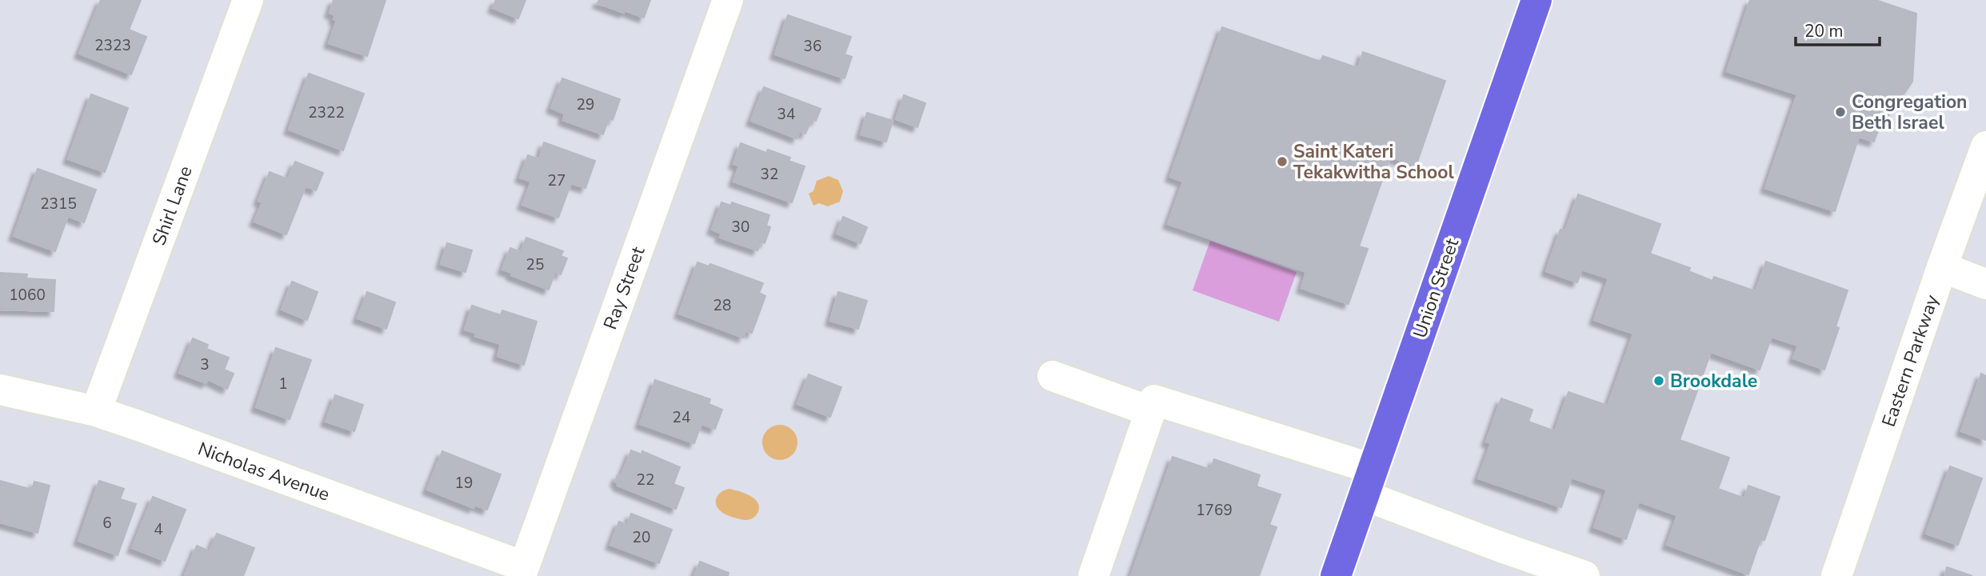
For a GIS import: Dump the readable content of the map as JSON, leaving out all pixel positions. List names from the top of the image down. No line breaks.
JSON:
{"streets":{"main road":["Union Street"],"street":["Shirl Lane","Ray Street","Eastern Parkway","Nicholas Avenue"]},"crossings":[["Shirl Lane","Nicholas Avenue"],["Ray Street","Nicholas Avenue"]],"places":["Congregation Beth Israel","Saint Kateri Tekakwitha School","Brookdale"],"house_numbers":["2323","36","29","2322","34","32","27","2315","30","25","1060","28","3","1","24","22","19","1769","6","4","20"],"scale_bar":"20 m"}
